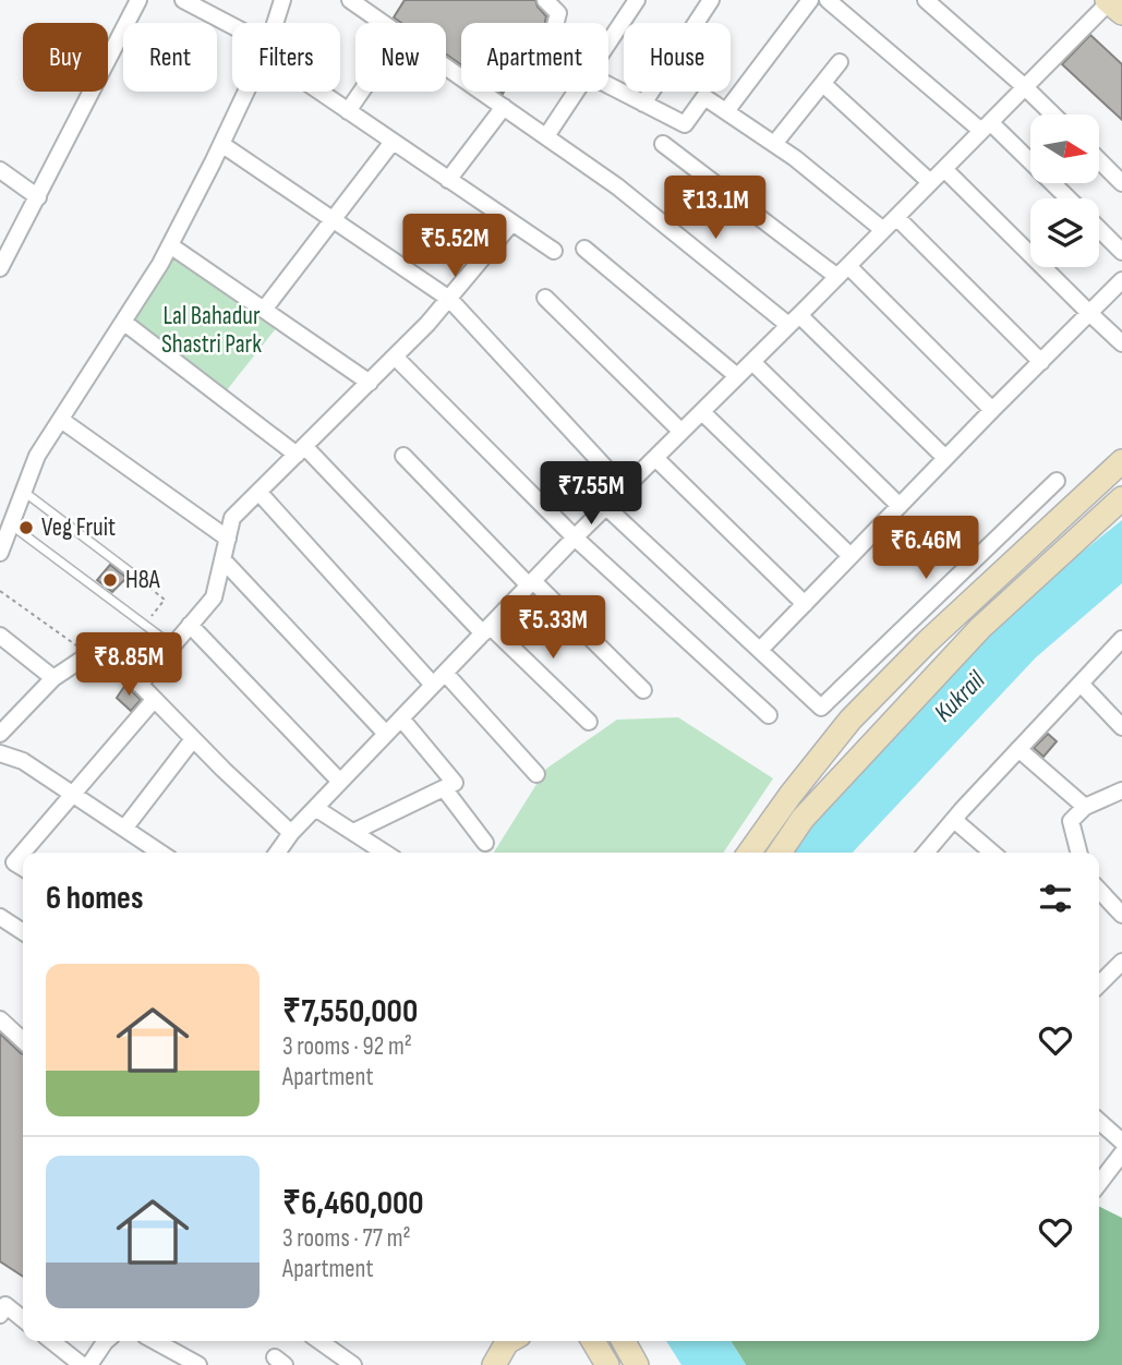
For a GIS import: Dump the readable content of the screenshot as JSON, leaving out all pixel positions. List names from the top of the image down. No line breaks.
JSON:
{"water":["Kukrail"],"parks":["Lal Bahadur Shastri Park"],"places":["Veg Fruit","H8A"],"north":"right","page":{"chip":["Buy","Rent","Filters","New","Apartment","House"],"price":["₹13.1M","₹5.52M","₹7.55M","₹6.46M","₹5.33M","₹8.85M"],"heading":"6 homes","list":[{"name":"₹7,550,000","note":"3 rooms · 92 m² · Apartment"},{"name":"₹6,460,000","note":"3 rooms · 77 m² · Apartment"}]}}
